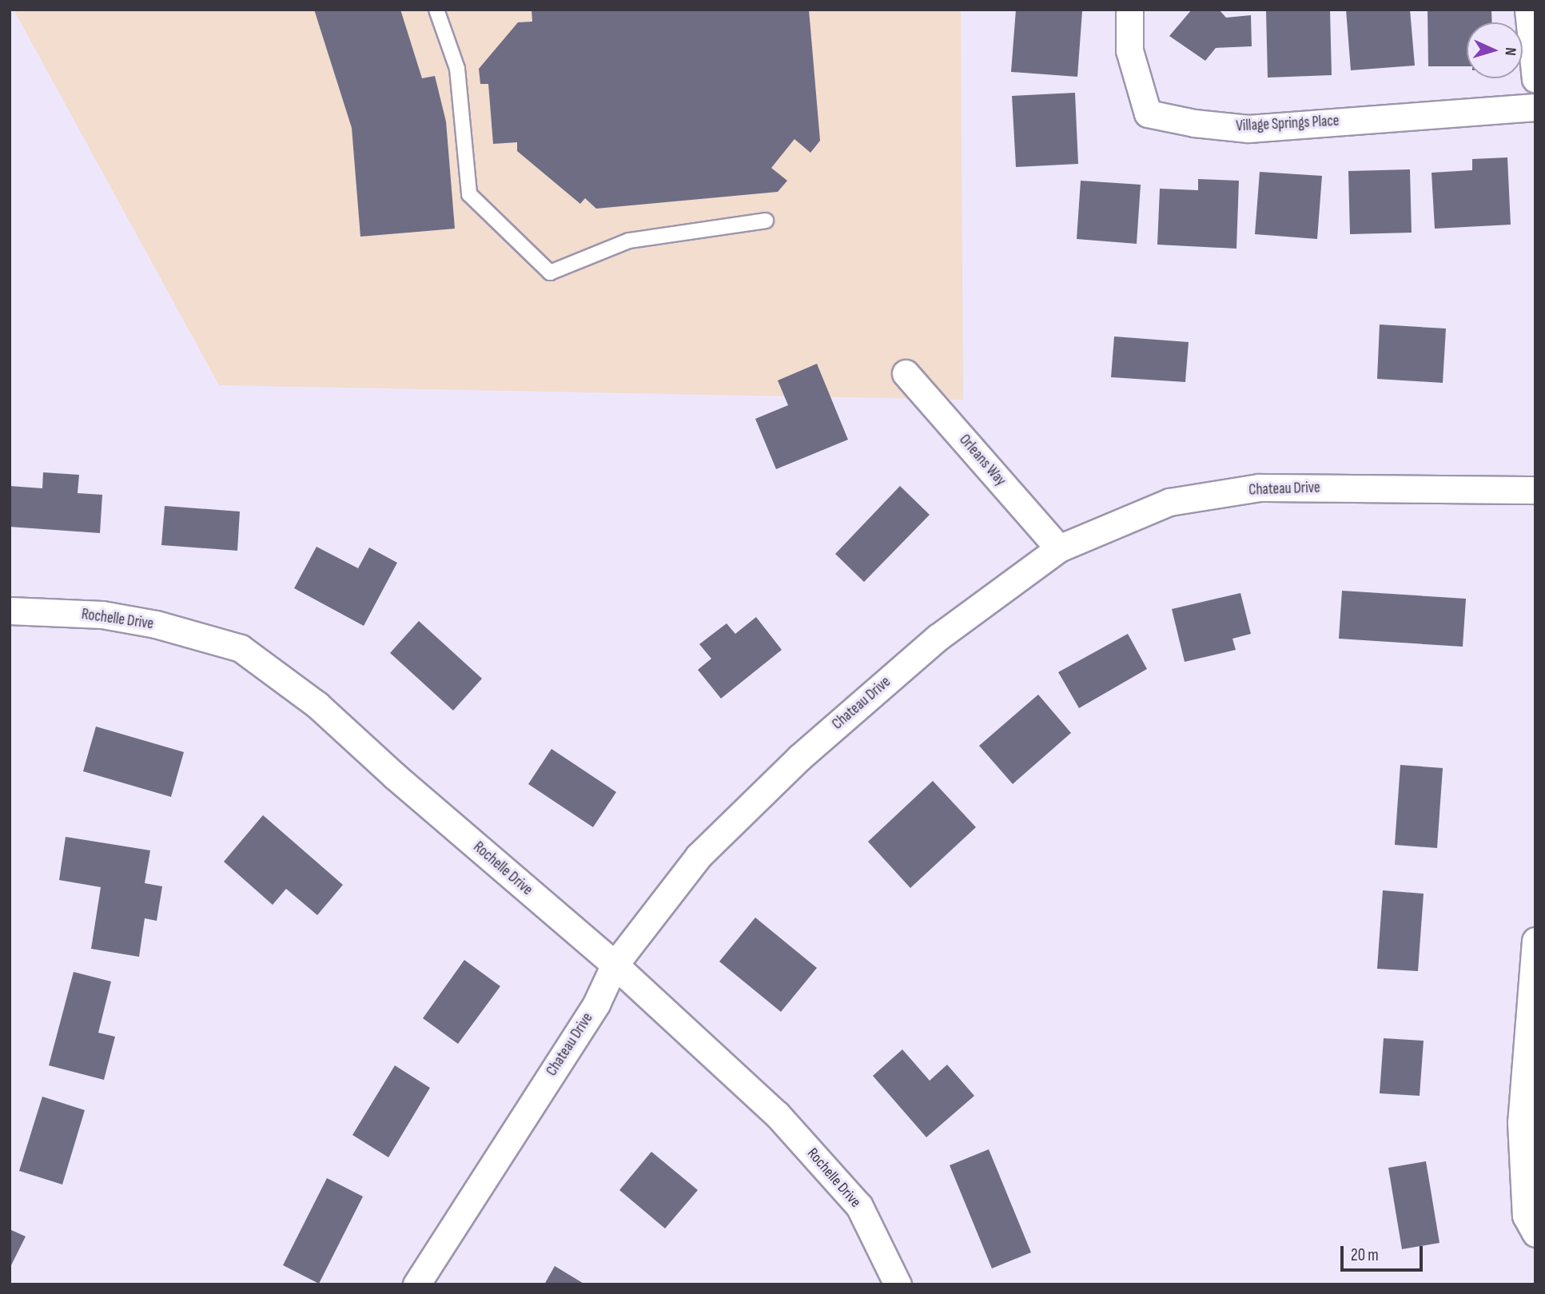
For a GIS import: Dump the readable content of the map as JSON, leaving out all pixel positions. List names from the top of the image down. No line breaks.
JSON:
{"streets":{"street":["Village Springs Place","Orleans Way","Chateau Drive","Rochelle Drive"]},"crossings":[["Orleans Way","Chateau Drive"],["Chateau Drive","Rochelle Drive"]],"scale_bar":"20 m","north":"right"}
